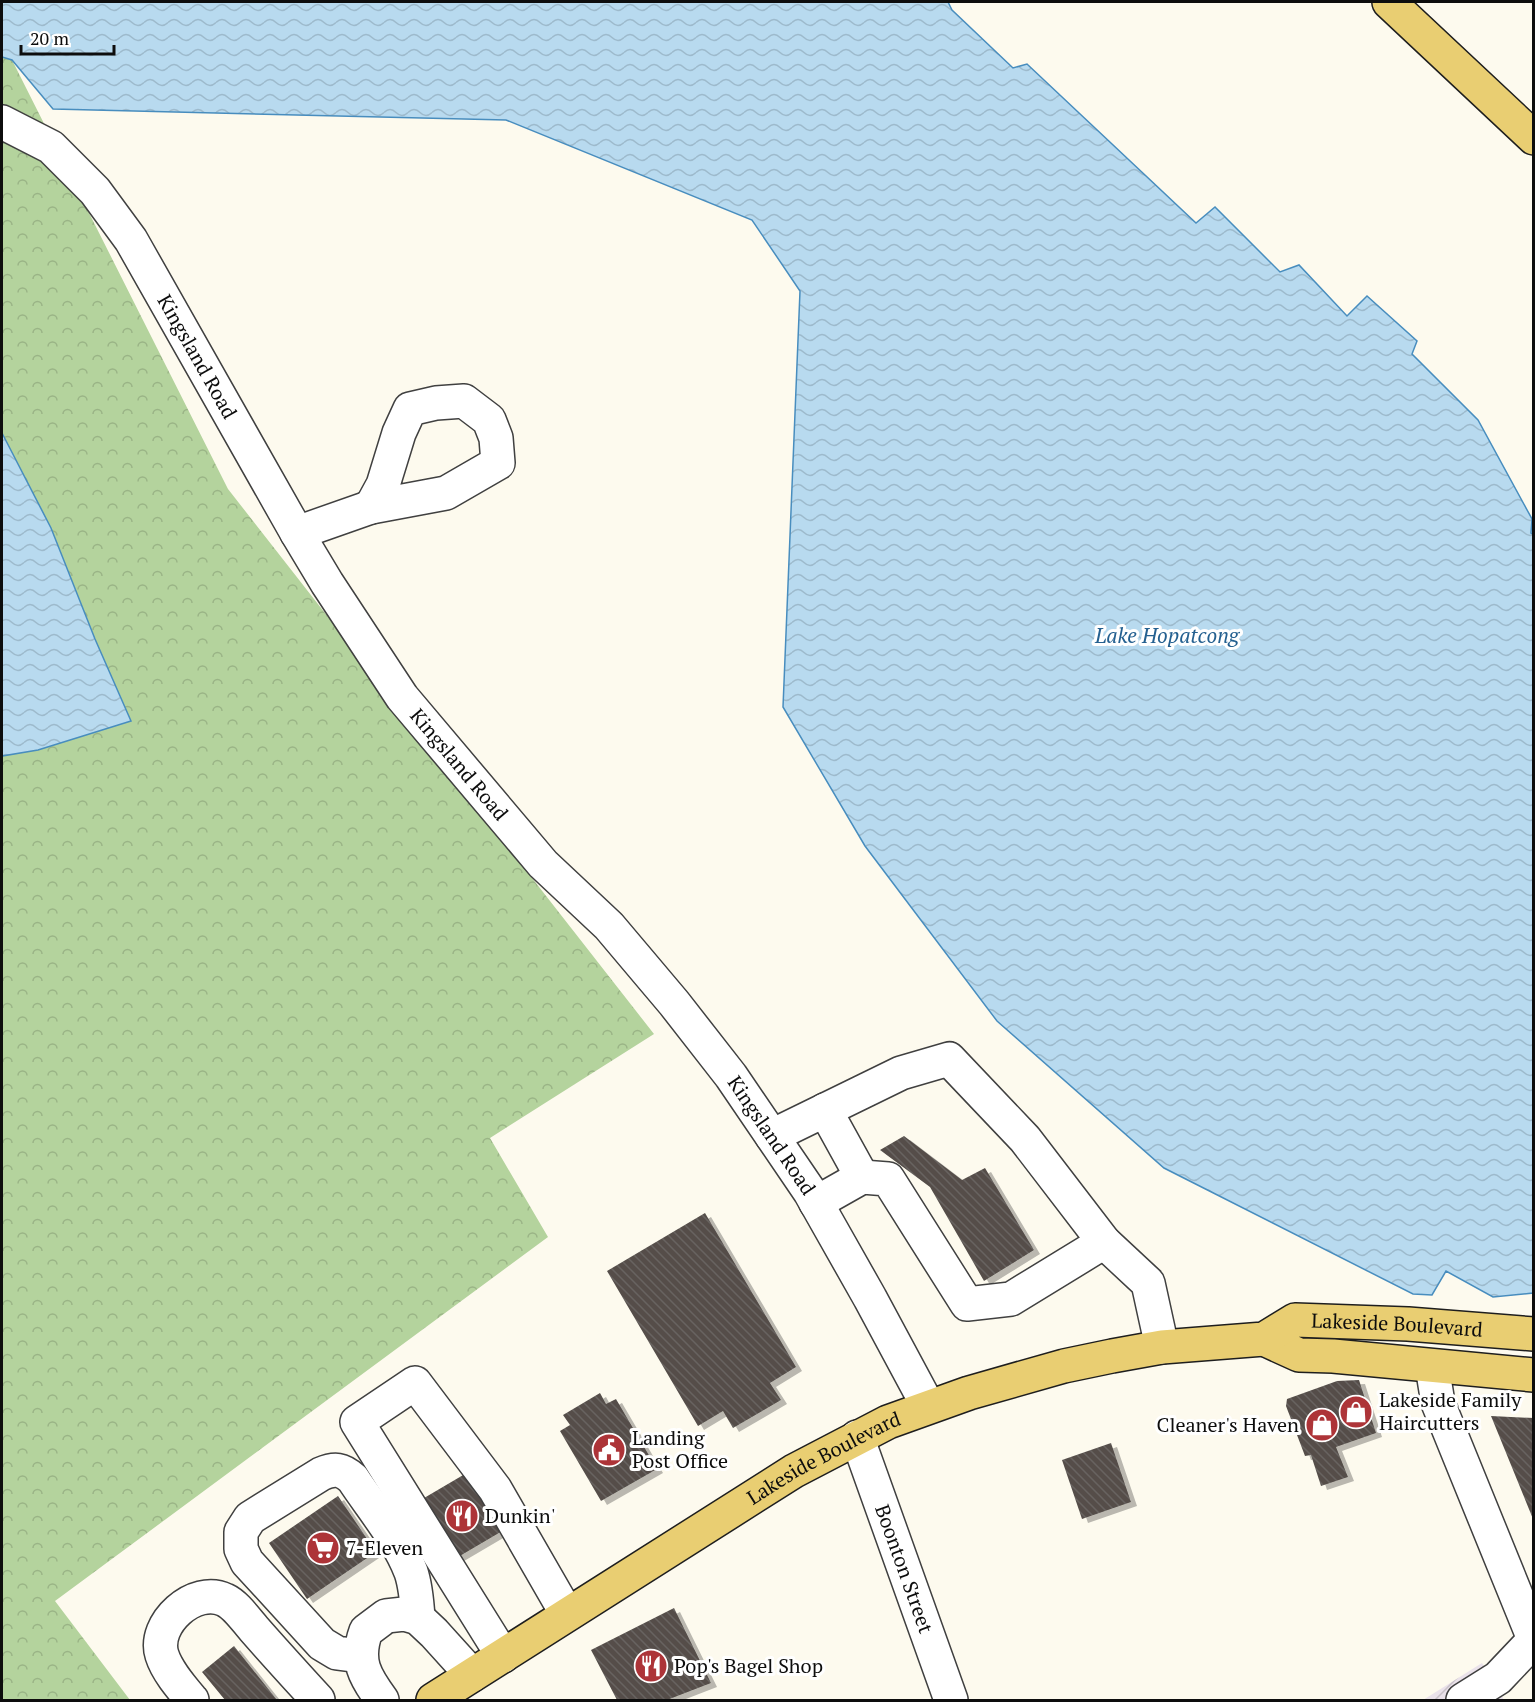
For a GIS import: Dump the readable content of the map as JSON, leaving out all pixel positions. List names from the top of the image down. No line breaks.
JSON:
{"streets":{"main road":["Lakeside Boulevard"],"street":["Kingsland Road","Boonton Street"]},"crossings":[["Kingsland Road","Lakeside Boulevard"],["Lakeside Boulevard","Boonton Street"]],"water":["Lake Hopatcong"],"places":{"shop":["Lakeside Family Haircutters","Cleaner's Haven"],"public building":["Landing Post Office"],"restaurant":["Dunkin'","Pop's Bagel Shop"],"supermarket":["7-Eleven"]},"scale_bar":"20 m"}
